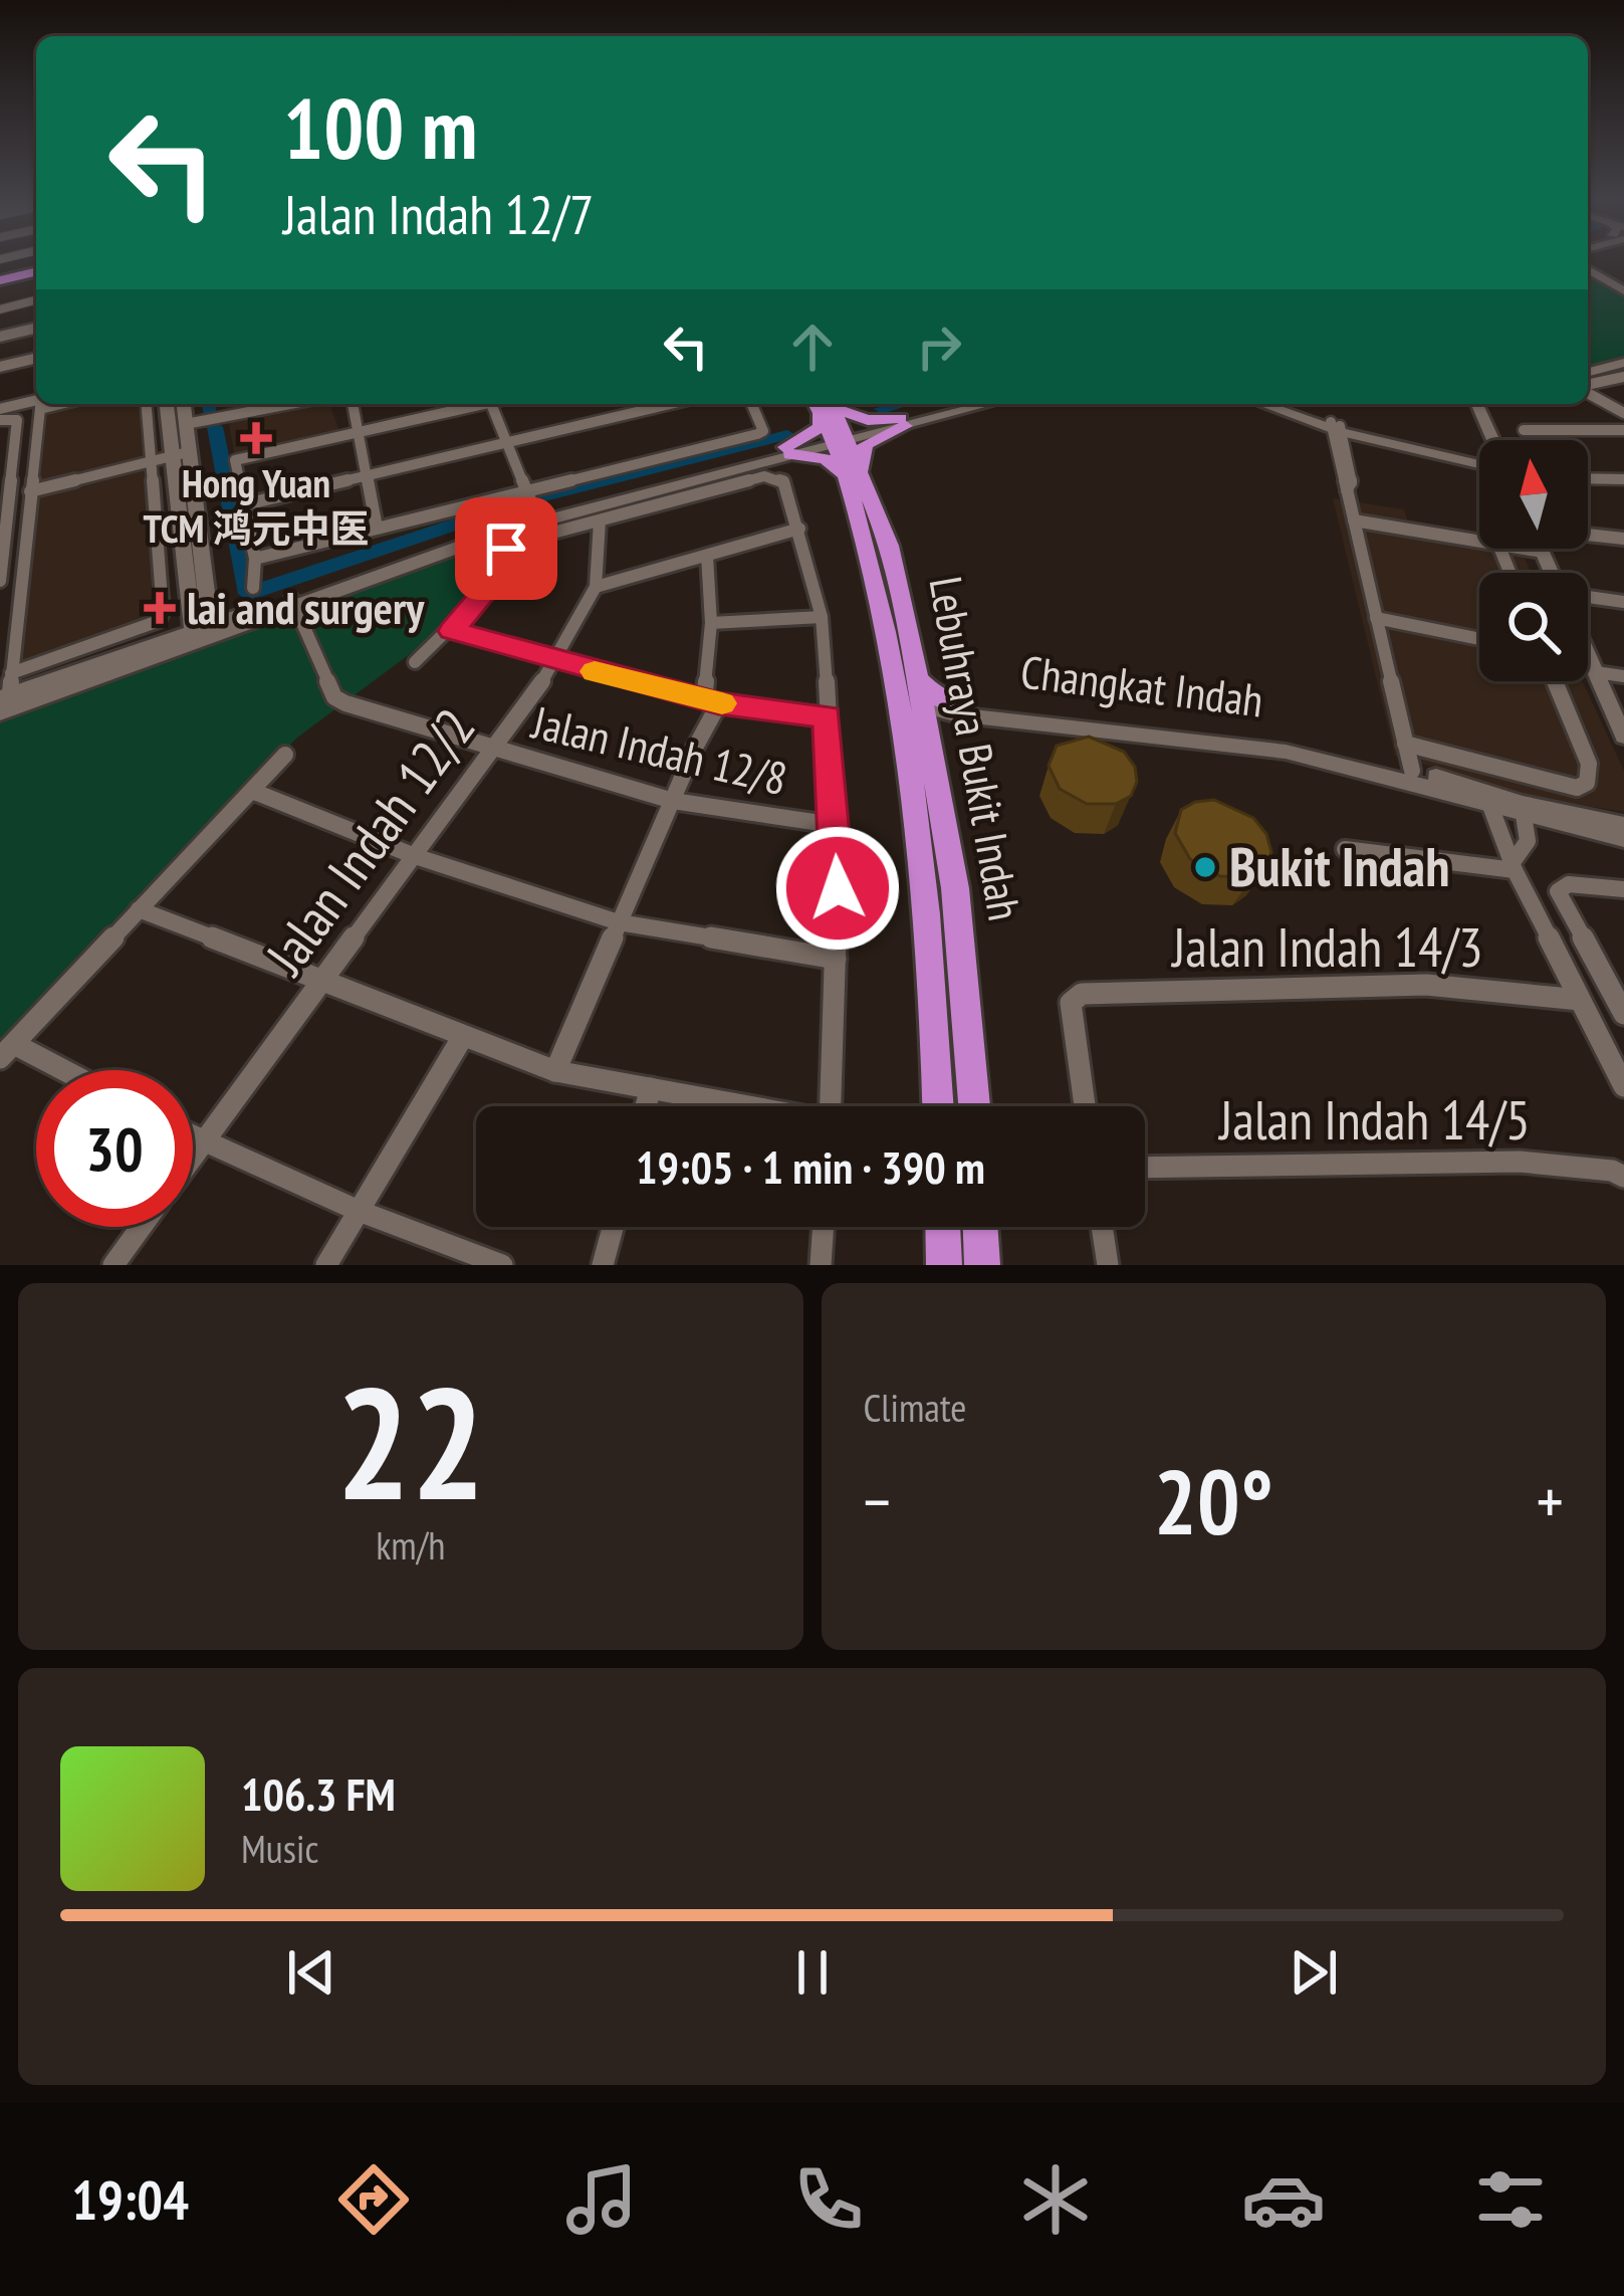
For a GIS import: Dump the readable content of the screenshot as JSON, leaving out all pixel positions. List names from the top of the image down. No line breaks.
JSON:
{"streets":{"highway":["Lebuhraya Bukit Indah"],"street":["Changkat Indah","Jalan Indah 12/8","Jalan Indah 12/2","Jalan Indah 14/3","Jalan Indah 14/5"]},"crossings":[["Changkat Indah","Lebuhraya Bukit Indah"],["Jalan Indah 12/8","Jalan Indah 12/2"]],"places":{"health":["Hong Yuan TCM 鸿元中医","lai and surgery"],"other":["Bukit Indah"]},"north":"top","page":{"turn":["100 m","Jalan Indah 12/7"],"limit":"30","trip":"19:05 · 1 min · 390 m","tile":[["22","km/h"],"Climate"],"heat":["−","20°","+"],"song":["106.3 FM","Music"],"tabs":"19:04"}}
